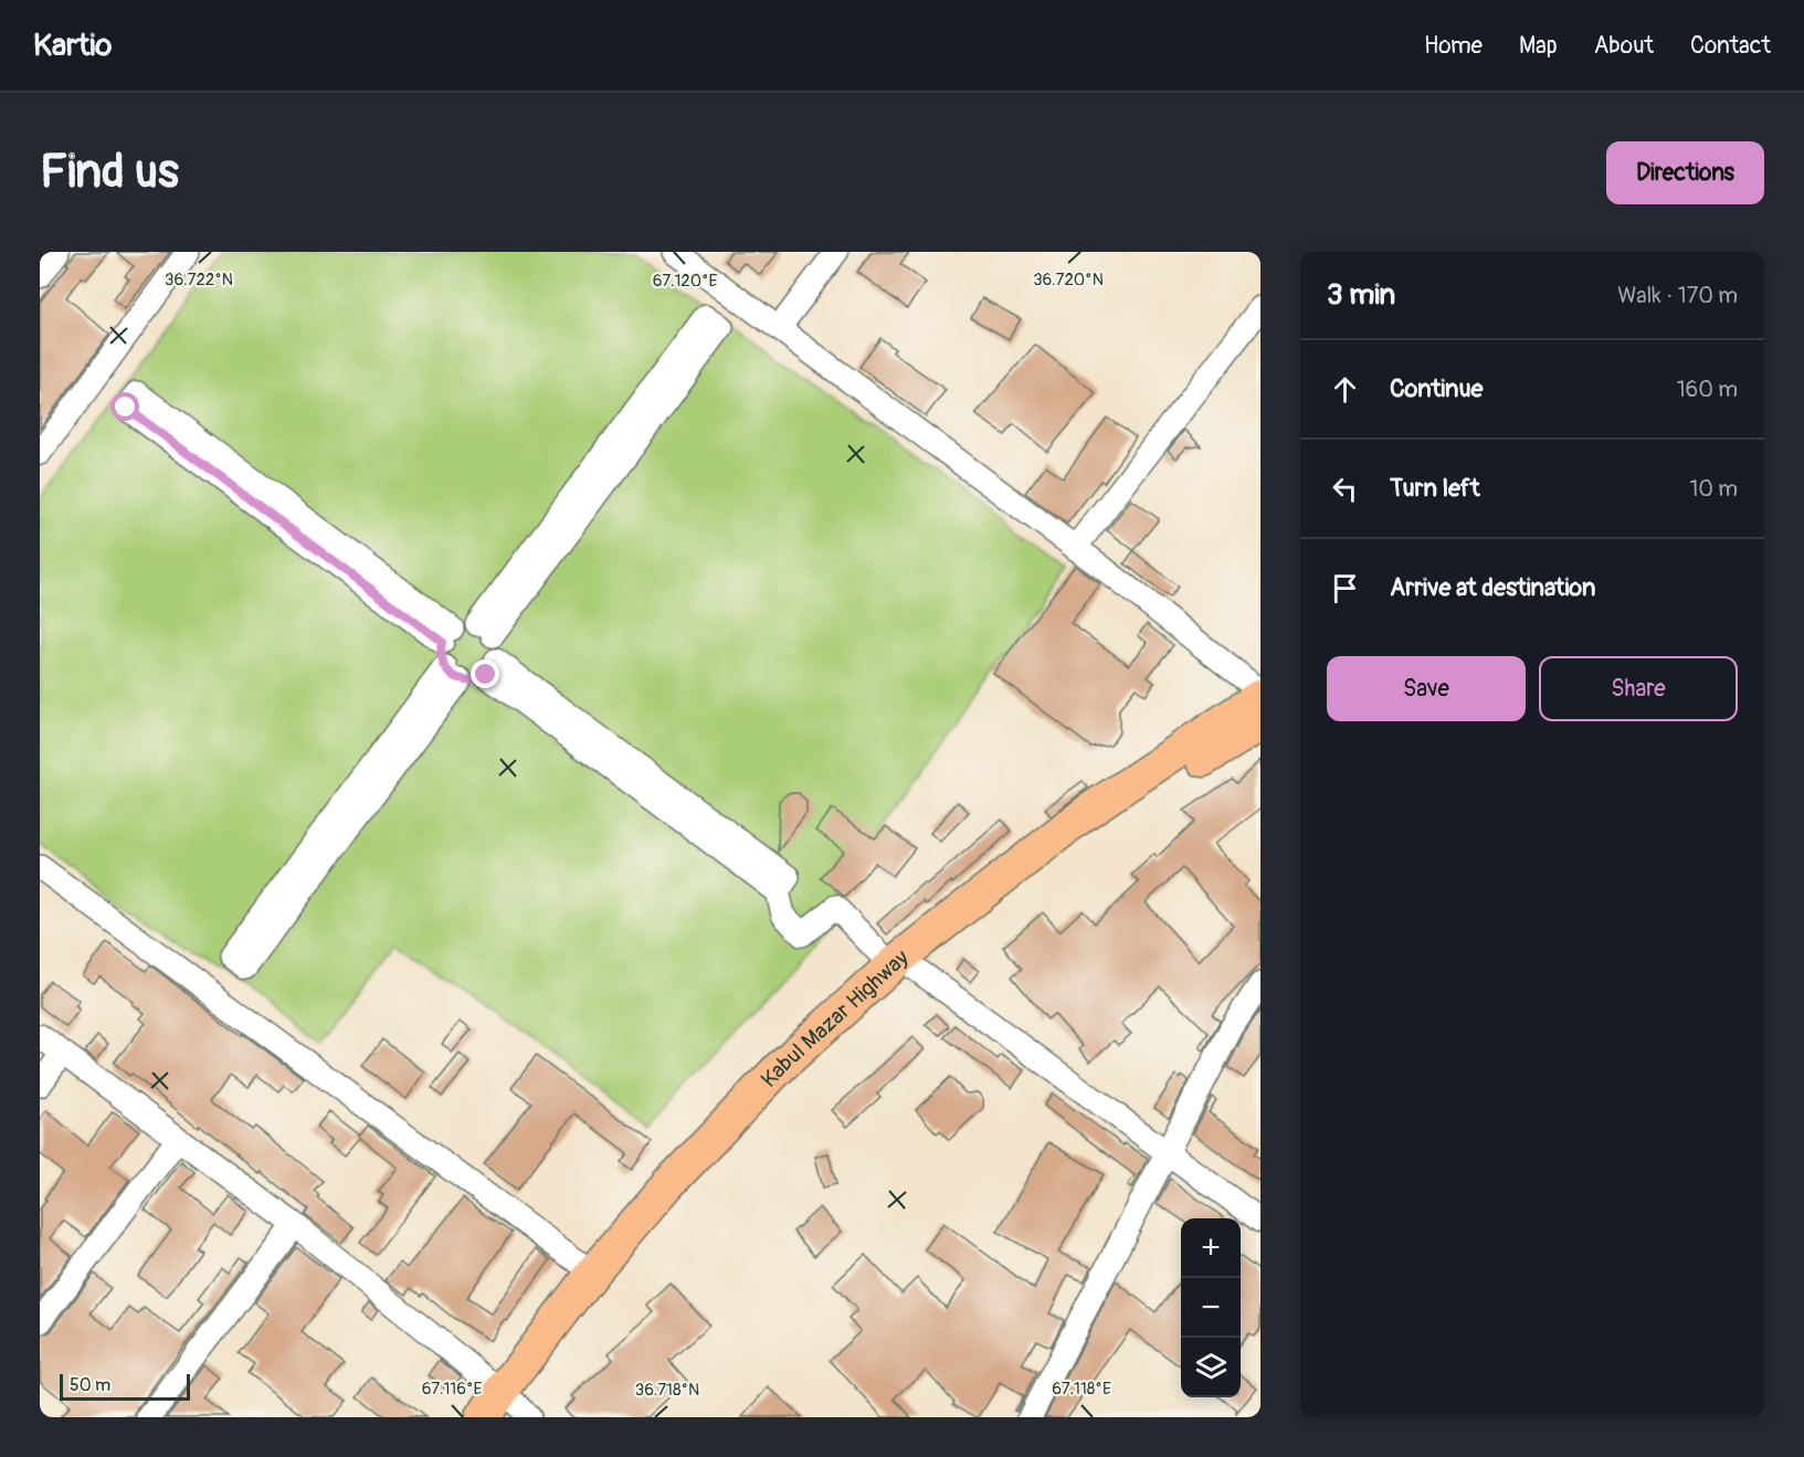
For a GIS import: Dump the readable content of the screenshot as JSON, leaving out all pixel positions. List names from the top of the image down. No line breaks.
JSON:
{"streets":{"highway":["Kabul Mazar Highway"]},"scale_bar":"50 m","page":{"header":"Kartio","nav":["Home","Map","About","Contact"],"buttons":["Directions",["Save","Share"]],"title":"Find us","heading":["3 min","Walk · 170 m"],"list":[["Continue","160 m"],["Turn left","10 m"],"Arrive at destination"],"map_buttons":["+","−"],"scale":"50 m"},"coordinates":["36.722°N","36.720°N","67.120°E","67.116°E","67.118°E","36.718°N"]}
